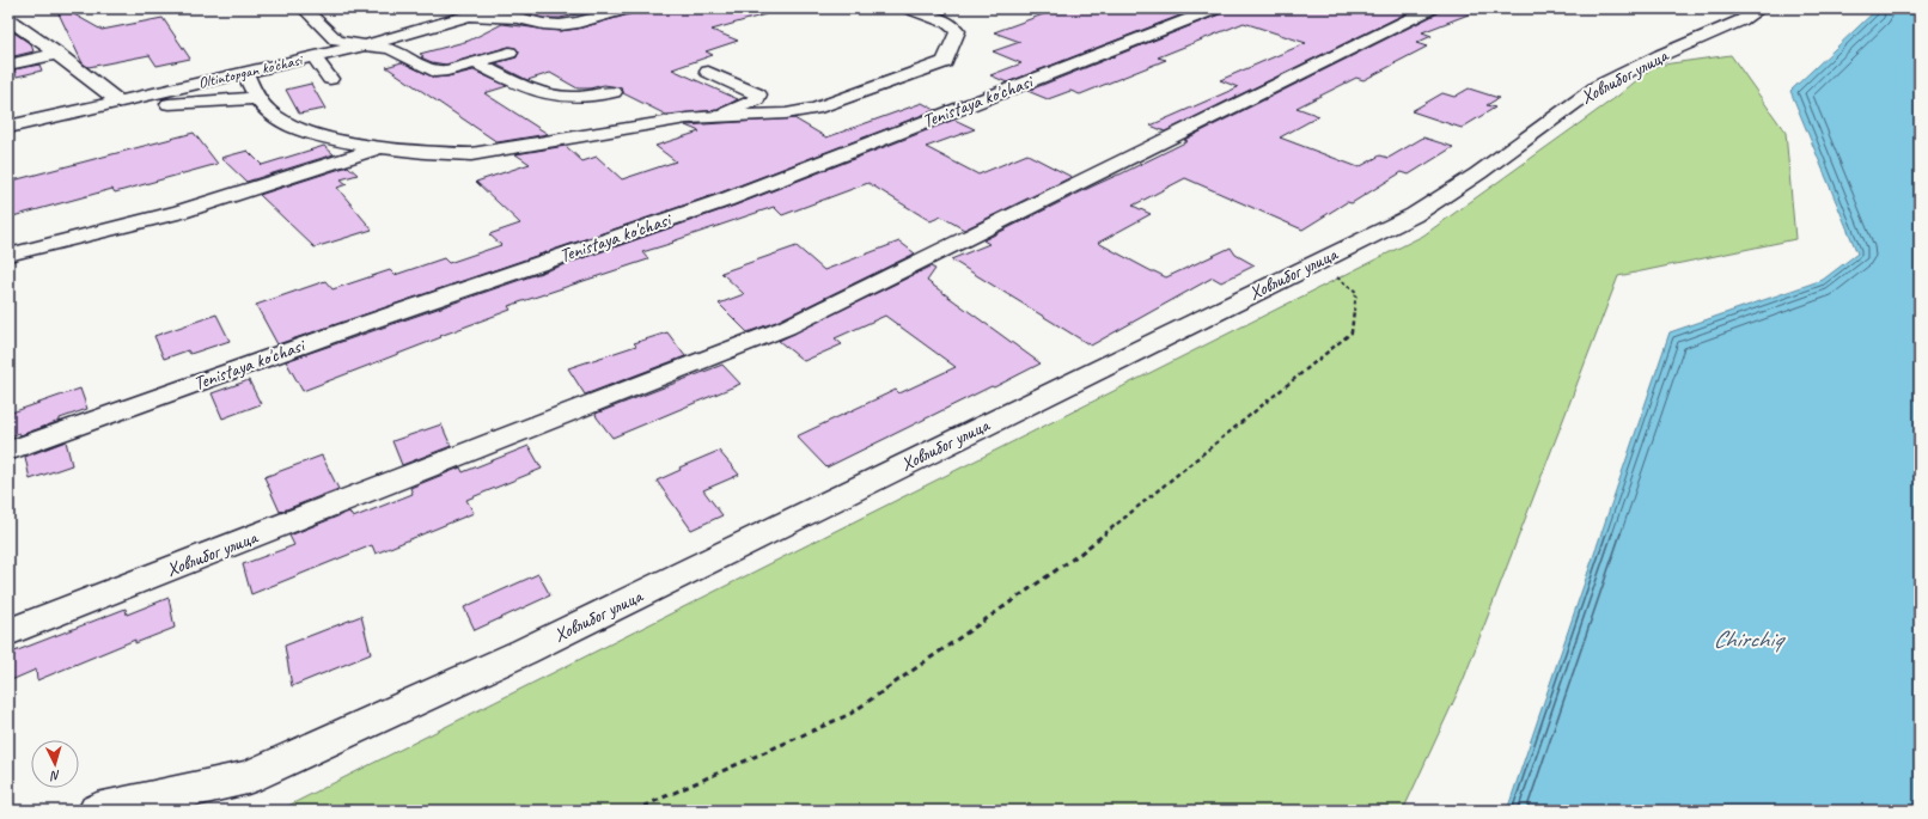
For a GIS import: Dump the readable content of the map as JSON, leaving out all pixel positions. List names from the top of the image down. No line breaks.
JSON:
{"streets":{"street":["Oltintopgan ko'chasi","Ховлибог улица","Tenistaya ko'chasi"]},"water":["Chirchiq"],"north":"bottom"}
